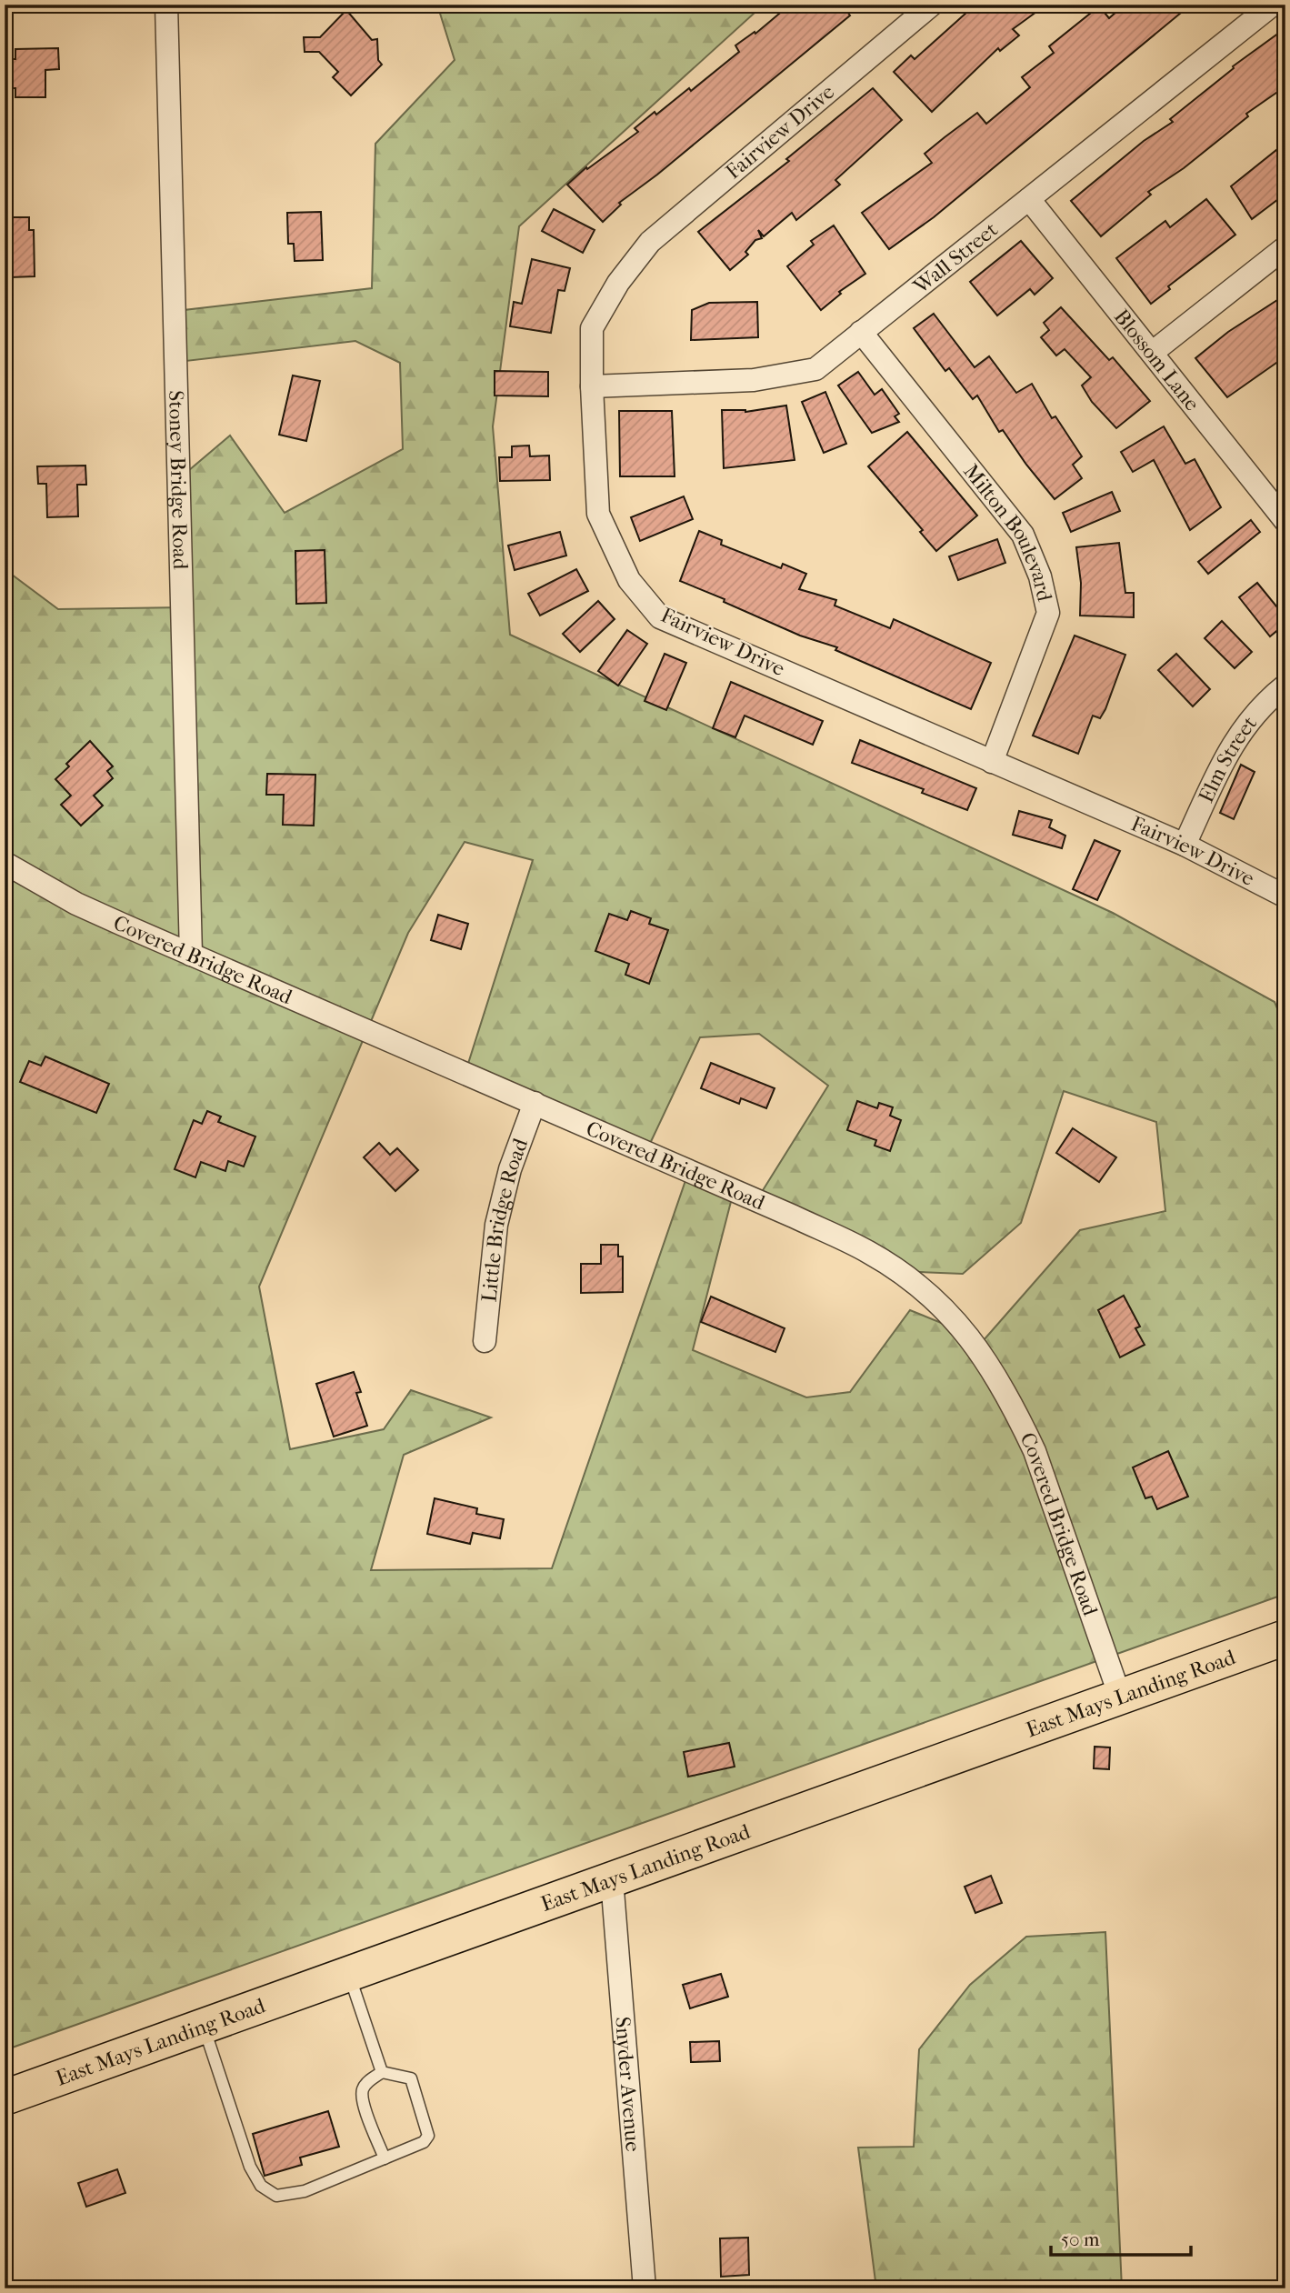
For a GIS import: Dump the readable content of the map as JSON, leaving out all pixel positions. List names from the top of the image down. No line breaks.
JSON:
{"streets":{"main road":["East Mays Landing Road"],"street":["Fairview Drive","Wall Street","Blossom Lane","Stoney Bridge Road","Milton Boulevard","Elm Street","Covered Bridge Road","Little Bridge Road","Snyder Avenue"]},"crossings":[["Fairview Drive","Wall Street"],["Fairview Drive","Milton Boulevard"],["Fairview Drive","Elm Street"],["Wall Street","Blossom Lane"],["Wall Street","Milton Boulevard"],["Stoney Bridge Road","Covered Bridge Road"],["Covered Bridge Road","Little Bridge Road"],["Covered Bridge Road","East Mays Landing Road"],["East Mays Landing Road","Snyder Avenue"]],"scale_bar":"50 m"}
